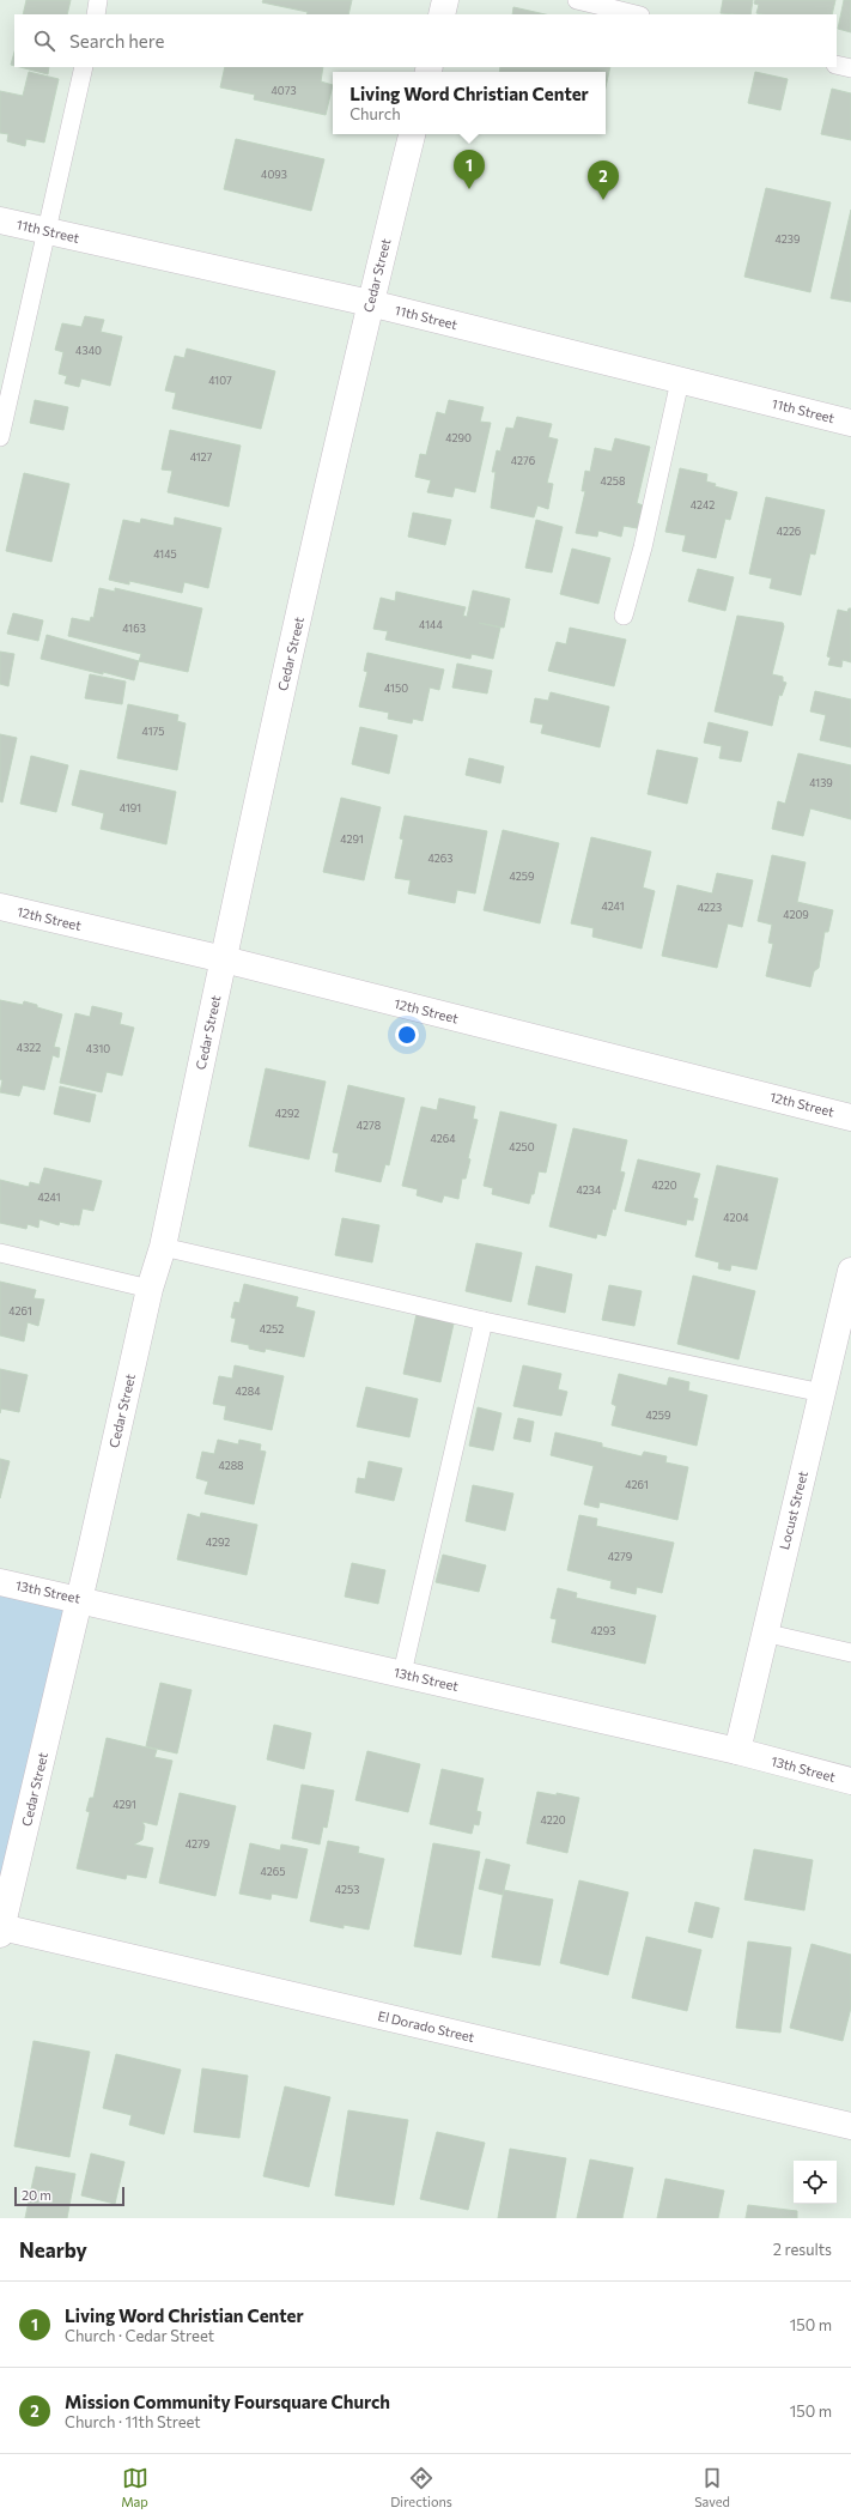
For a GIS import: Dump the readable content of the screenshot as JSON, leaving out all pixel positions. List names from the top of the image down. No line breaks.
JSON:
{"streets":{"street":["11th Street","Cedar Street","12th Street","Locust Street","13th Street","El Dorado Street"]},"crossings":[["11th Street","Cedar Street"],["Cedar Street","12th Street"],["Cedar Street","13th Street"],["Cedar Street","El Dorado Street"],["Locust Street","13th Street"]],"house_numbers":["4073","4093","4239","4340","4107","4290","4127","4276","4258","4242","4226","4145","4144","4163","4150","4175","4139","4191","4291","4263","4259","4241","4223","4209","4322","4310","4292","4278","4264","4250","4220","4234","4241","4204","4261","4252","4284","4259","4288","4261","4292","4279","4293","4291","4220","4279","4265","4253"],"scale_bar":"20 m","page":{"search":"Search here","popup":["Living Word Christian Center","Church"],"pins":["1","2"],"scale":"20 m","heading":["Nearby","2 results"],"list":[{"mark":"1","name":"Living Word Christian Center","note":"Church · Cedar Street","value":"150 m"},{"mark":"2","name":"Mission Community Foursquare Church","note":"Church · 11th Street","value":"150 m"}],"nav":["Map","Directions","Saved"]}}
